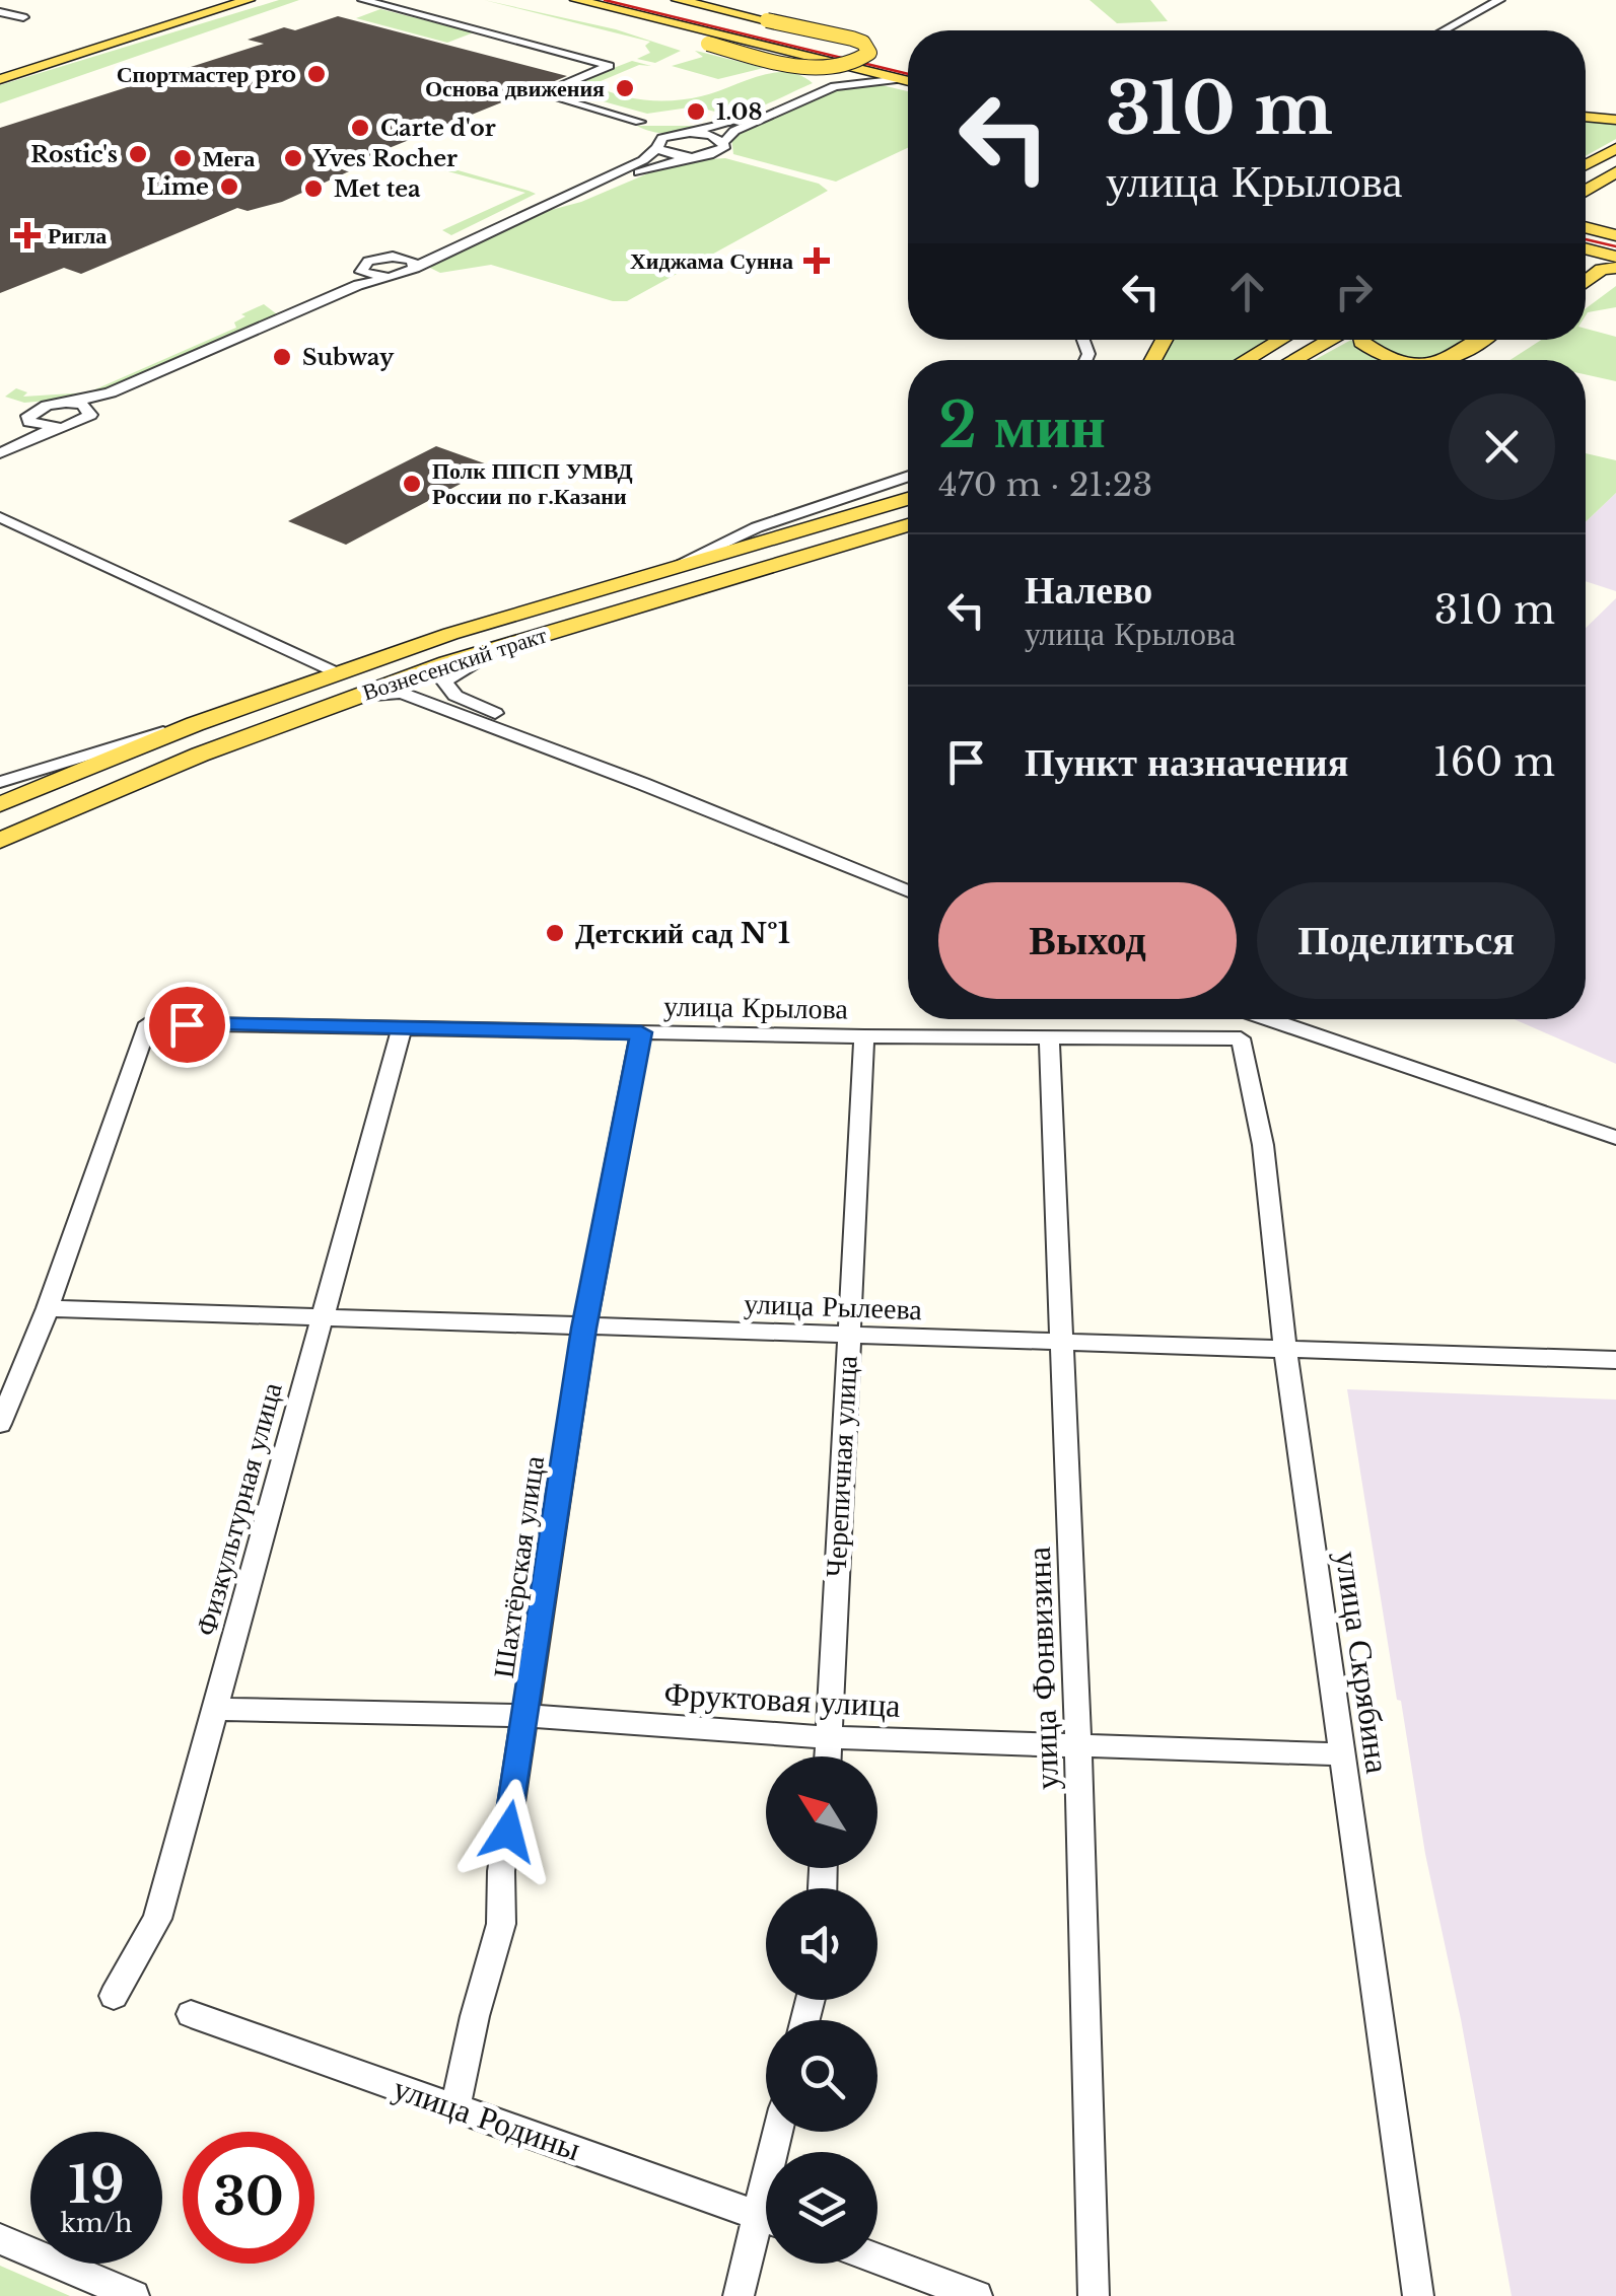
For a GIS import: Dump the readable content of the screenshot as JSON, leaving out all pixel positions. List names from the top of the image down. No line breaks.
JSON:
{"streets":{"main road":["Вознесенский тракт"],"street":["улица Крылова","улица Рылеева","Черепичная улица","Физкультурная улица","Шахтёрская улица","улица Скрябина","улица Фонвизина","Фруктовая улица","улица Родины"]},"crossings":[["улица Крылова","улица Рылеева"],["улица Крылова","Черепичная улица"],["улица Крылова","Физкультурная улица"],["улица Крылова","Шахтёрская улица"],["улица Крылова","улица Скрябина"],["улица Крылова","улица Фонвизина"],["улица Рылеева","Черепичная улица"],["улица Рылеева","Физкультурная улица"],["улица Рылеева","Шахтёрская улица"],["улица Рылеева","улица Скрябина"],["улица Рылеева","улица Фонвизина"],["Черепичная улица","Фруктовая улица"],["Физкультурная улица","Фруктовая улица"],["Шахтёрская улица","Фруктовая улица"],["Шахтёрская улица","улица Родины"],["улица Скрябина","Фруктовая улица"],["улица Фонвизина","Фруктовая улица"]],"places":{"other":["Спортмастер pro","Основа движения","1.08","Carte d'or","Rostic's","Мега","Yves Rocher","Lime","Met tea","Subway","Полк ППСП УМВД России по г.Казани","Детский сад №1"],"health":["Ригла","Хиджама Сунна"]},"north":"top left","page":{"turn":["310 m","улица Крылова"],"heading":["2 мин","470 m · 21:23"],"list":[{"name":"Налево","note":"улица Крылова","value":"310 m"},{"name":"Пункт назначения","value":"160 m"}],"buttons":["Выход","Поделиться"],"speed":"19 km/h","limit":"30"}}
